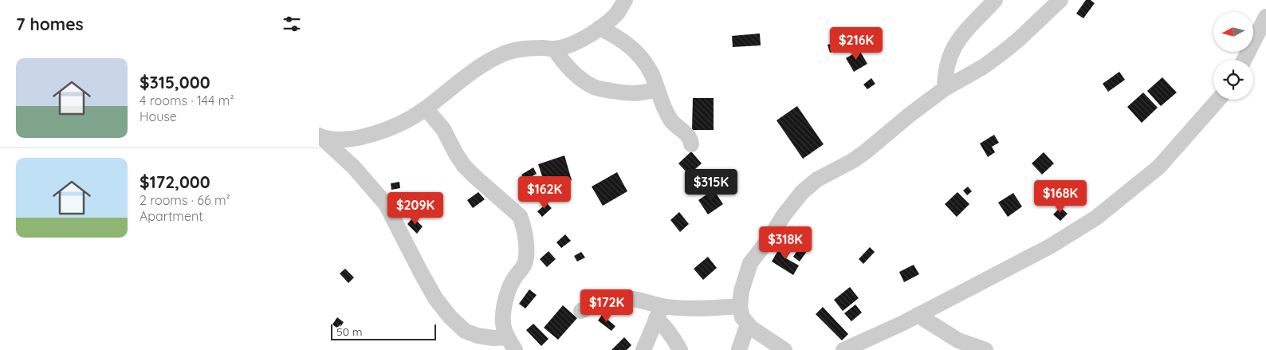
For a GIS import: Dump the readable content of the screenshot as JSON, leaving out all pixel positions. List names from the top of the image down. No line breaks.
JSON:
{"scale_bar":"50 m","north":"left","page":{"heading":"7 homes","price":["$216K","$315K","$162K","$168K","$209K","$318K","$172K"],"list":[{"name":"$315,000","note":"4 rooms · 144 m² · House"},{"name":"$172,000","note":"2 rooms · 66 m² · Apartment"}],"scale":"50 m"}}
